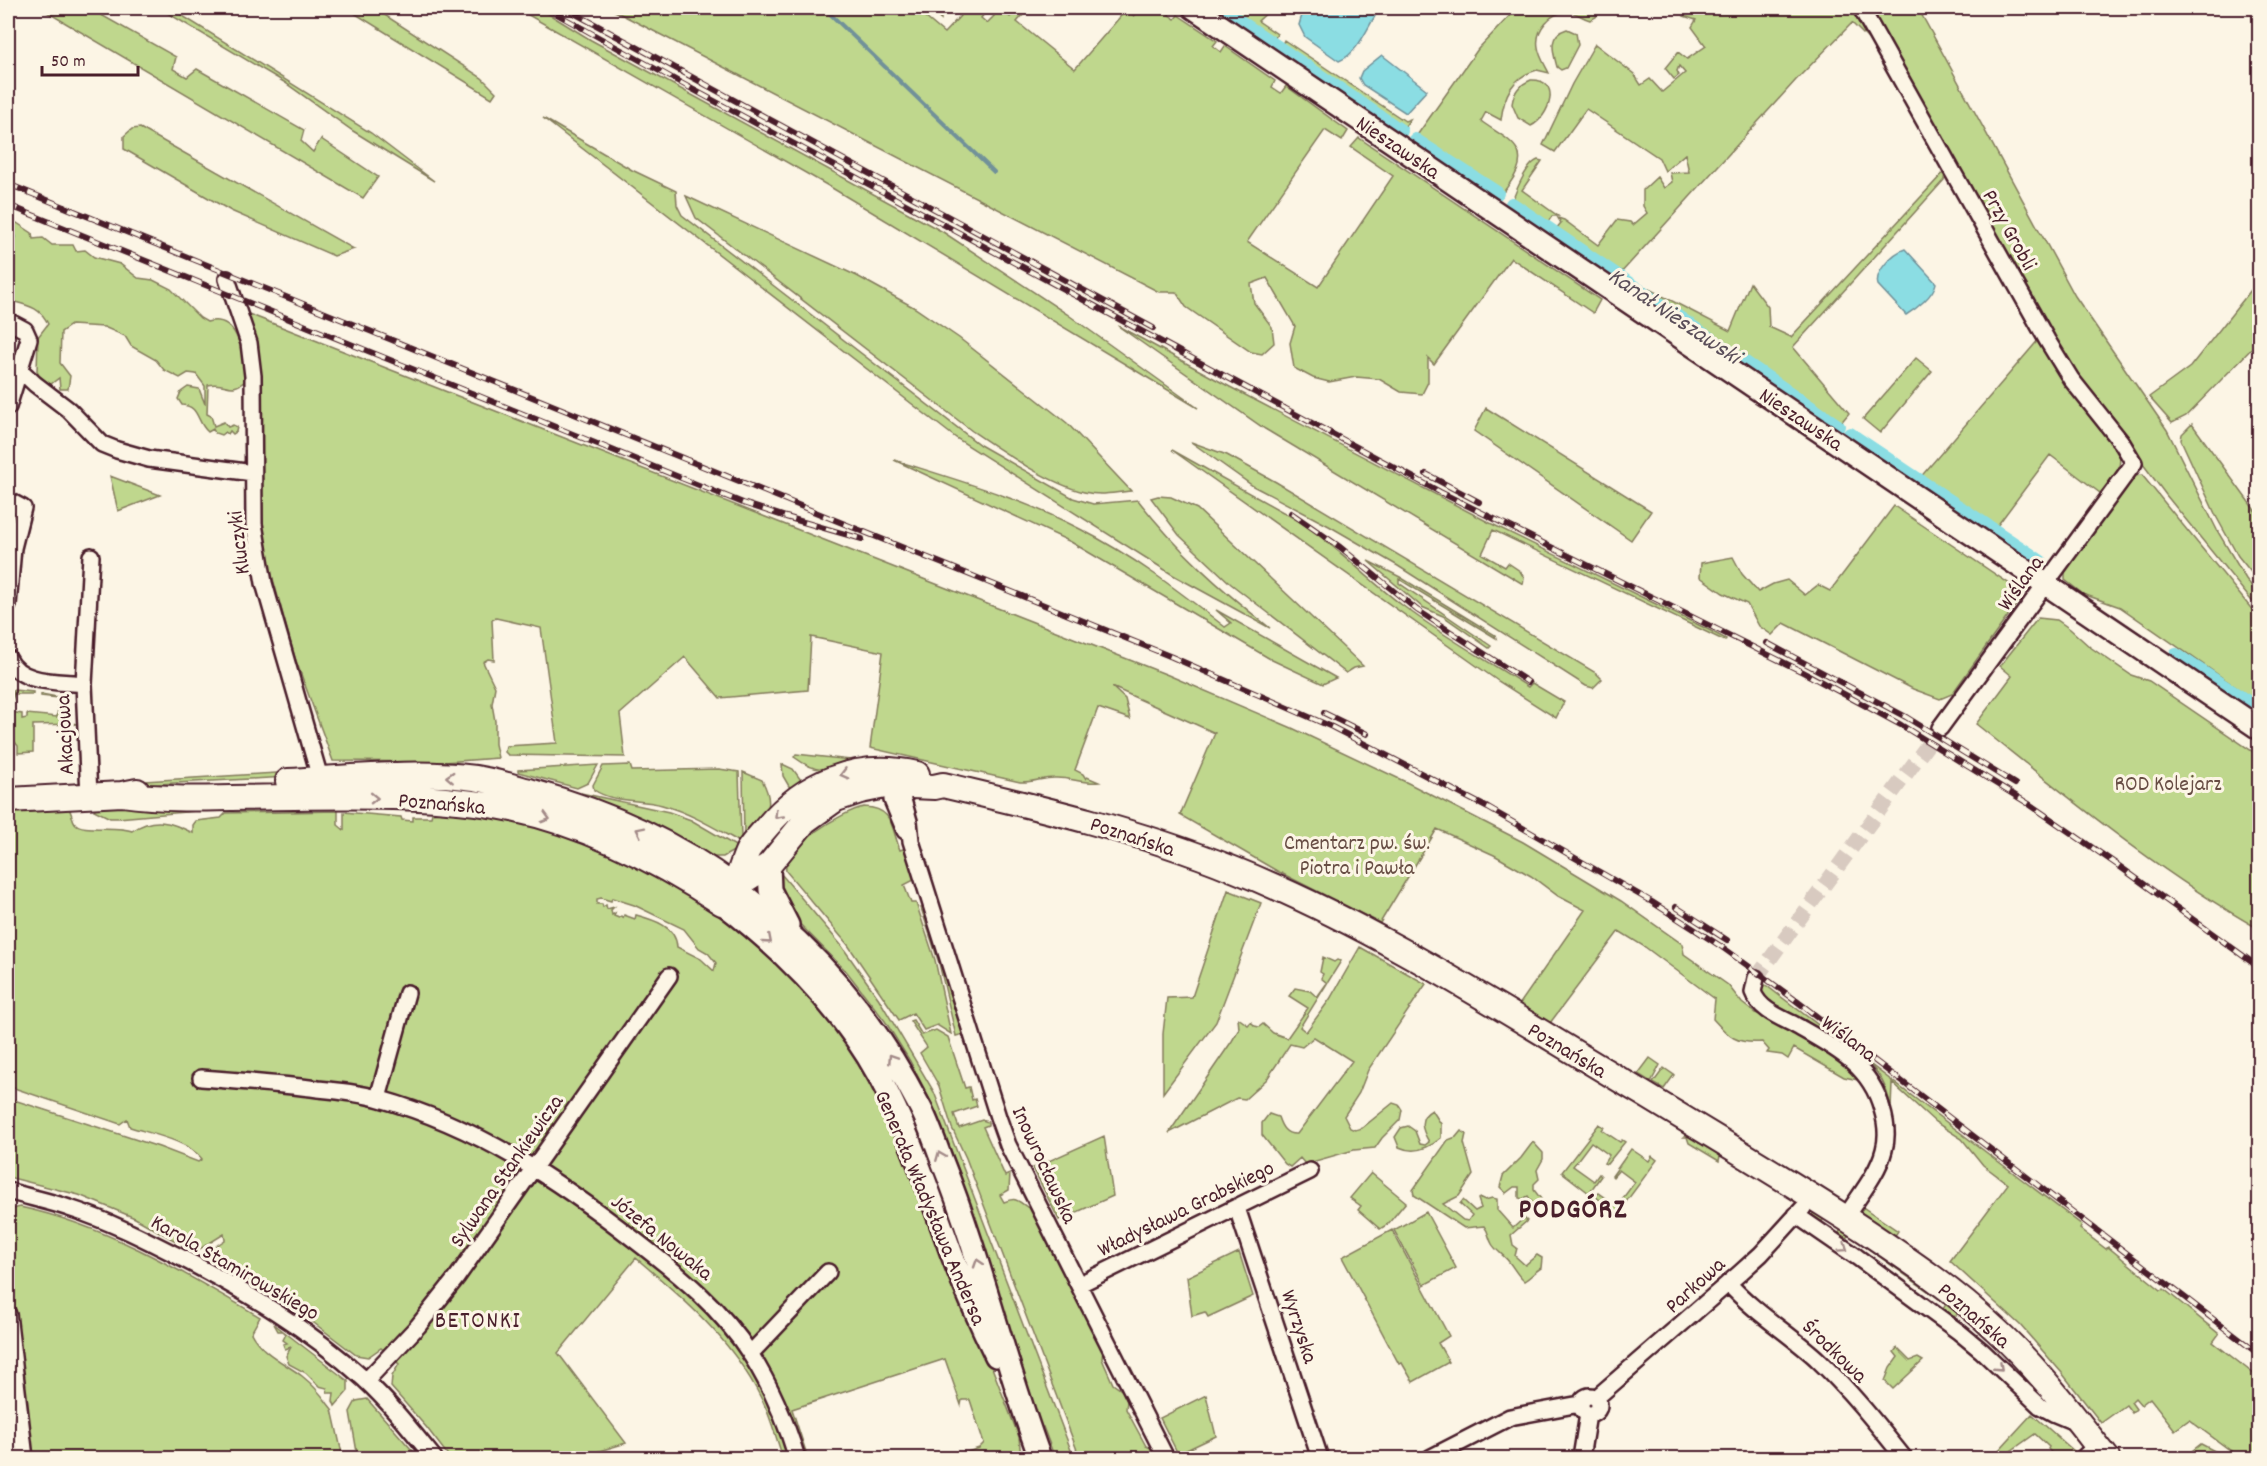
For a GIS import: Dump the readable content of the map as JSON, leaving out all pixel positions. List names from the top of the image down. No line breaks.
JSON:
{"streets":{"main road":["Nieszawska","Poznańska","Generała Władysława Andersa"],"street":["Przy Grobli","Kluczyki","Wiślana","Akacjowa","Inowrocławska","Sylwana Stankiewicza","Władysława Grabskiego","Józefa Nowaka","Karola Stamirowskiego","Parkowa","Wyrzyska","Środkowa"]},"crossings":[["Nieszawska","Wiślana"],["Przy Grobli","Wiślana"],["Kluczyki","Poznańska"],["Wiślana","Poznańska"],["Akacjowa","Poznańska"],["Poznańska","Generała Władysława Andersa"],["Poznańska","Parkowa"],["Inowrocławska","Władysława Grabskiego"],["Sylwana Stankiewicza","Józefa Nowaka"],["Sylwana Stankiewicza","Karola Stamirowskiego"],["Władysława Grabskiego","Wyrzyska"],["Parkowa","Środkowa"]],"districts":["PODGÓRZ","BETONKI"],"water":["Kanał Nieszawski"],"parks":["ROD Kolejarz","Cmentarz pw. św. Piotra i Pawła"],"scale_bar":"50 m"}
